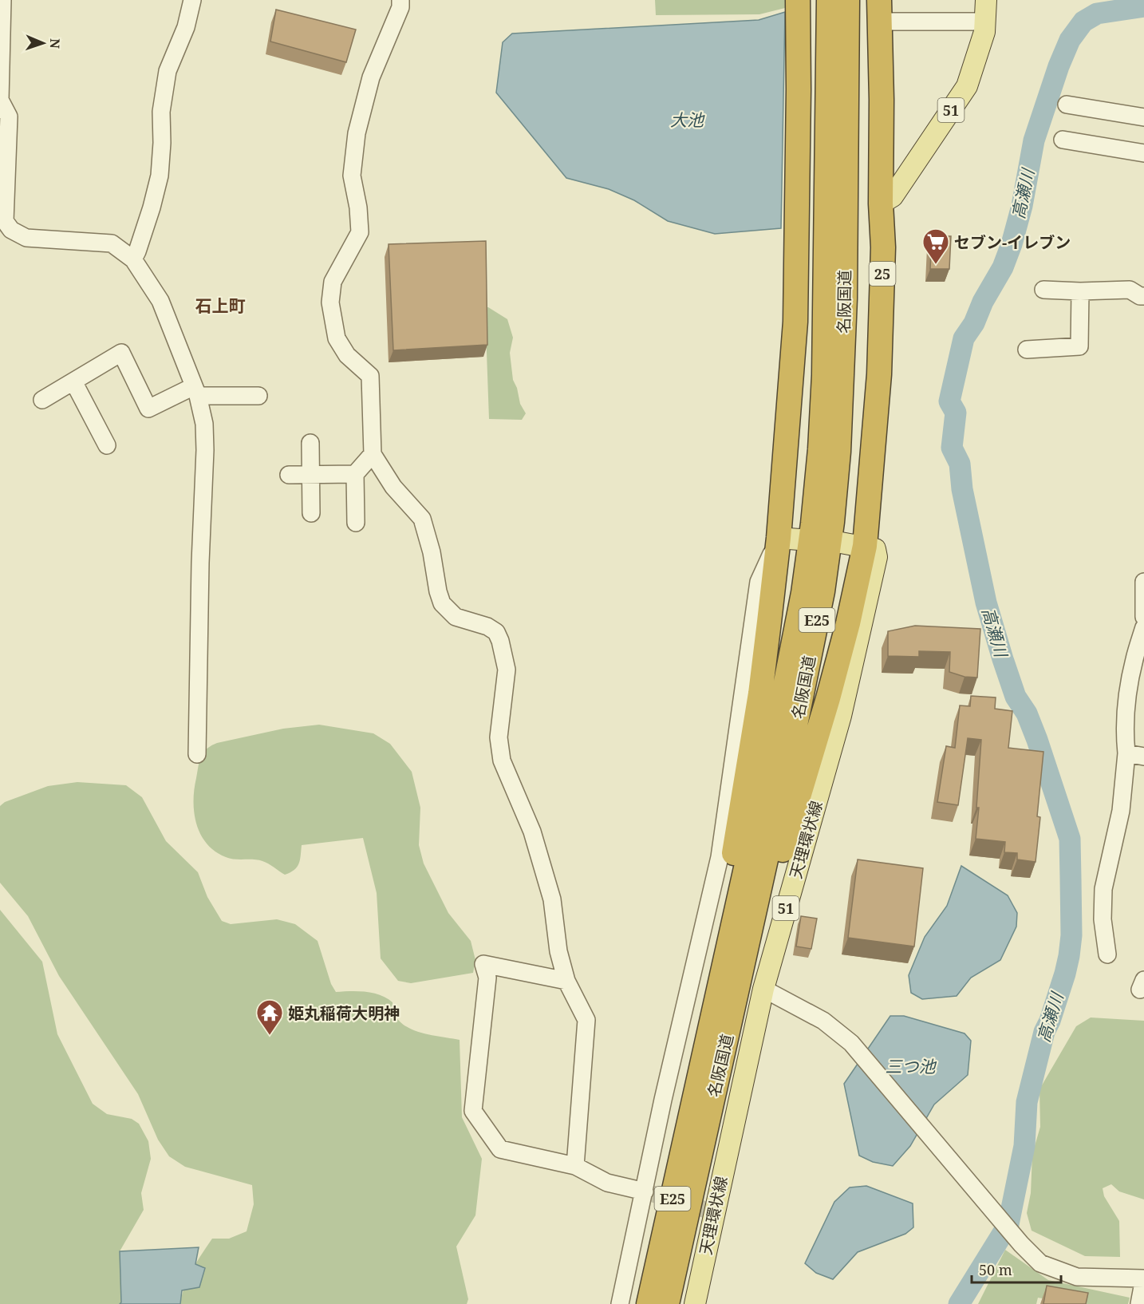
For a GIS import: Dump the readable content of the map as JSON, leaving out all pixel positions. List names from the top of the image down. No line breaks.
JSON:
{"streets":{"highway":["25","名阪国道","E25"],"main road":["51","天理環状線"]},"crossings":[["51","25"],["25","E25"],["25","天理環状線"],["名阪国道","E25"],["E25","天理環状線"]],"districts":["石上町"],"water":["大池","高瀬川","三つ池"],"places":{"supermarket":["セブン-イレブン"],"temple":["姫丸稲荷大明神"]},"scale_bar":"50 m","north":"right"}
